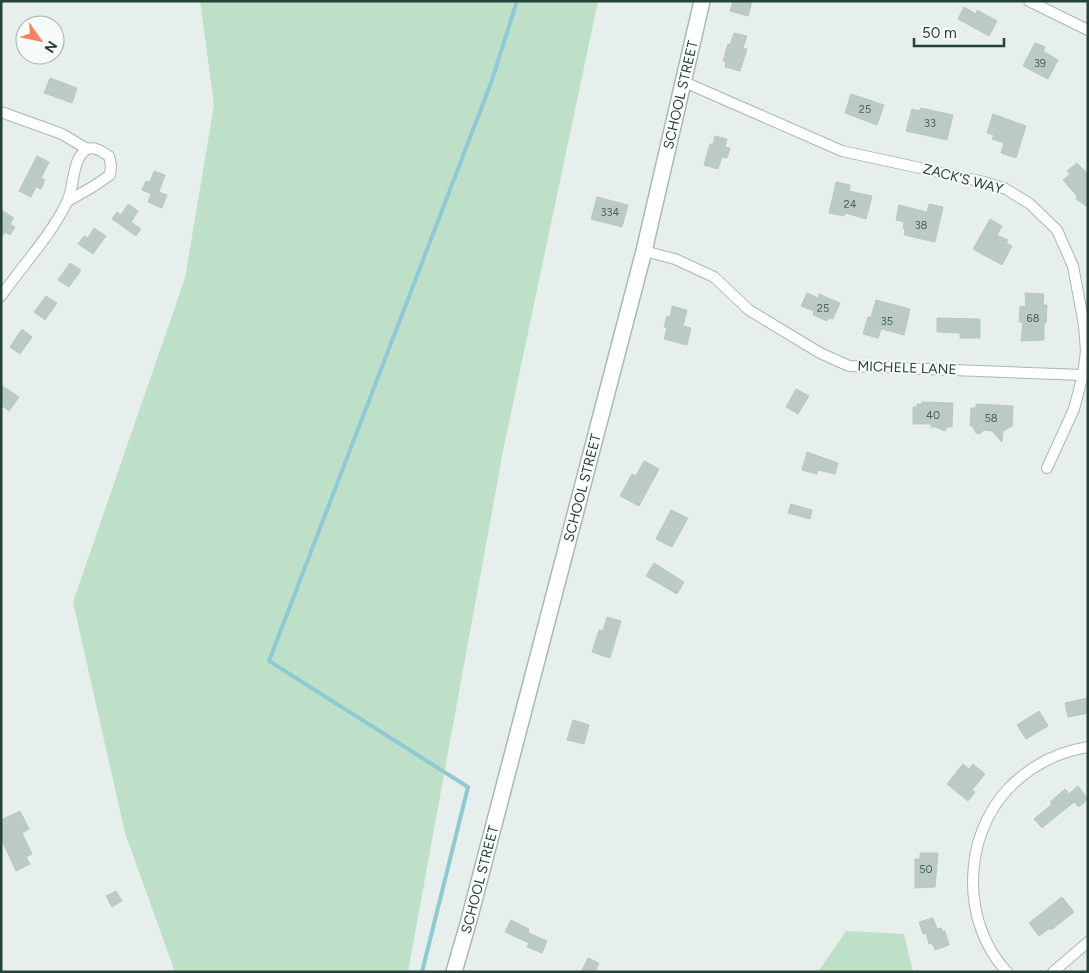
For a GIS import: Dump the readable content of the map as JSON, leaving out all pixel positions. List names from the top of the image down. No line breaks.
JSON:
{"streets":{"street":["SCHOOL STREET","ZACK'S WAY","MICHELE LANE"]},"crossings":[["SCHOOL STREET","ZACK'S WAY"],["SCHOOL STREET","MICHELE LANE"],["ZACK'S WAY","MICHELE LANE"]],"house_numbers":["39","25","33","24","334","38","25","68","35","40","58","50"],"scale_bar":"50 m","north":"bottom right"}
